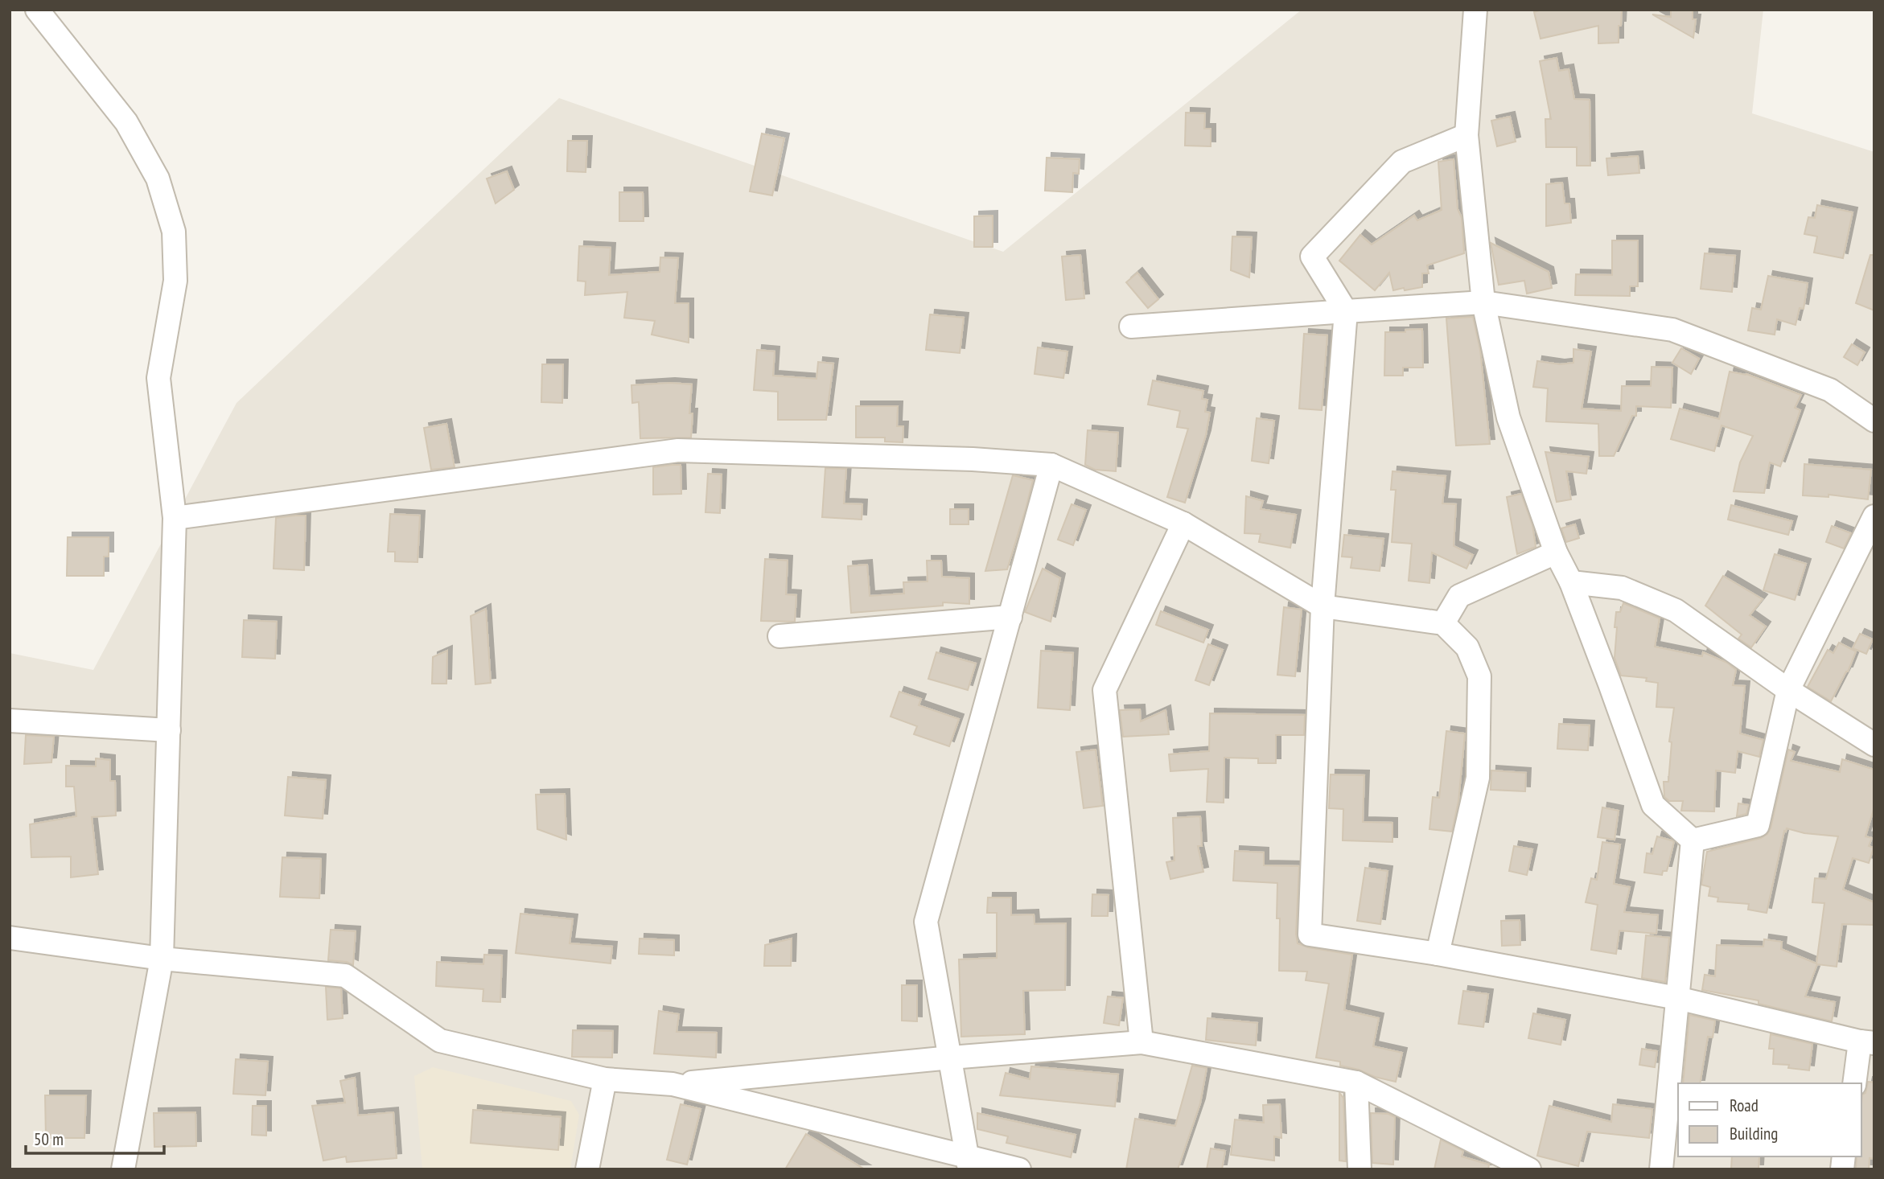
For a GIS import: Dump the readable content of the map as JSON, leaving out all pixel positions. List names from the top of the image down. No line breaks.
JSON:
{"legend":["Road","Building"],"scale_bar":"50 m"}
